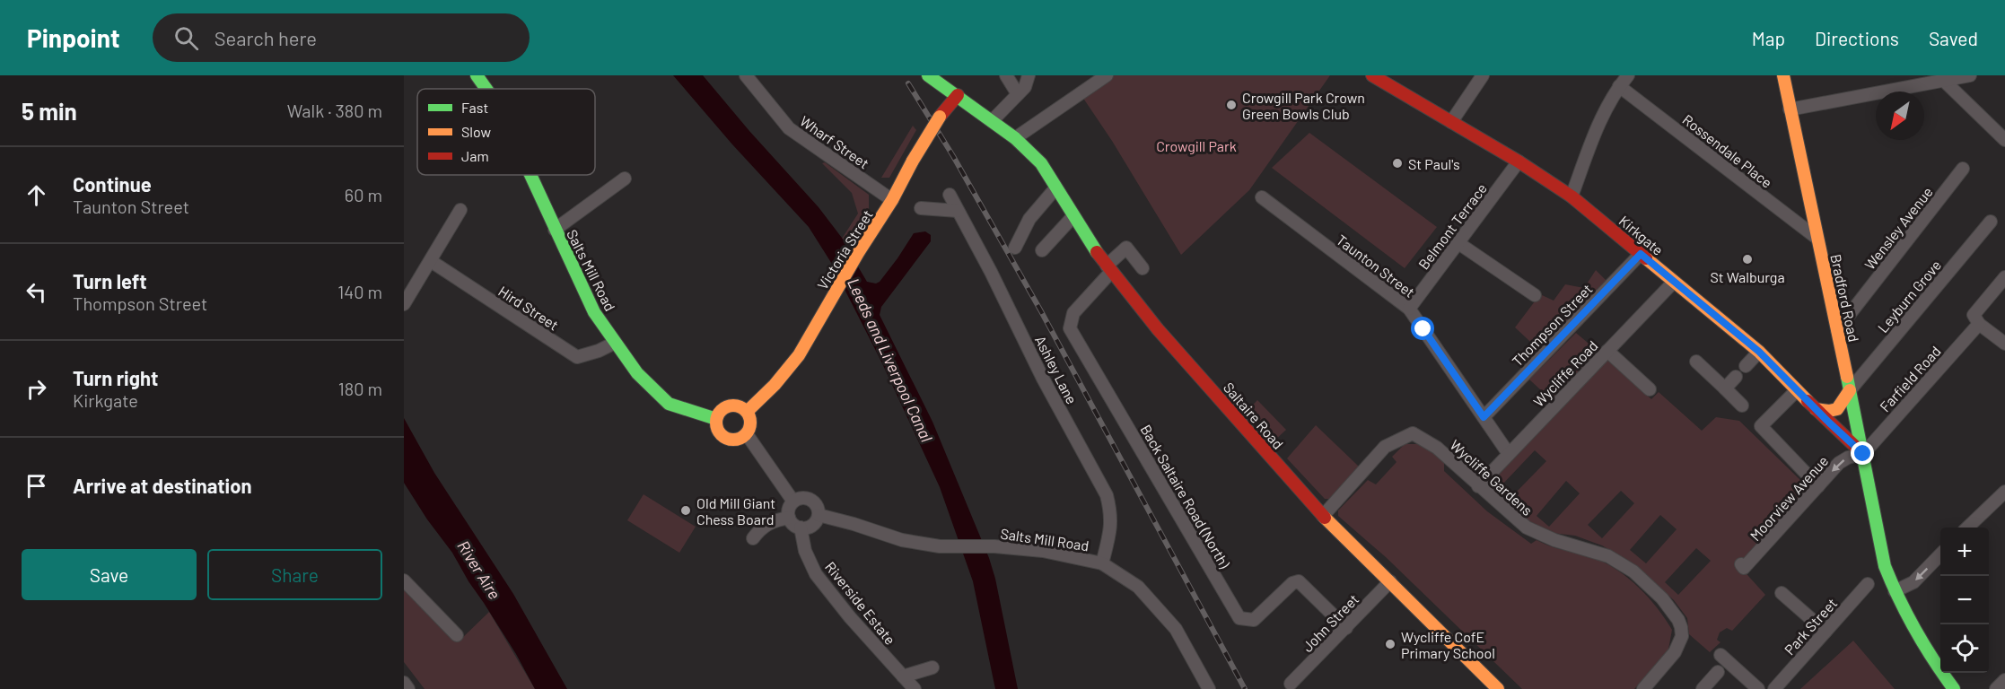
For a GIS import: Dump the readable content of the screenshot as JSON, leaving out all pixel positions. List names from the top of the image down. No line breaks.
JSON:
{"streets":{"main road":["Kirkgate","Victoria Street","Salts Mill Road","Bradford Road","Saltaire Road"],"street":["Wharf Street","Rossendale Place","Belmont Terrace","Wensley Avenue","Taunton Street","Leyburn Grove","Hird Street","Thompson Street","Ashley Lane","Wycliffe Road","Farfield Road","Wycliffe Gardens","Back Saltaire Road (North)","Moorview Avenue","Riverside Estate","John Street","Park Street"]},"crossings":[["Wharf Street","Victoria Street"],["Rossendale Place","Bradford Road"],["Belmont Terrace","Kirkgate"],["Belmont Terrace","Taunton Street"],["Wensley Avenue","Bradford Road"],["Kirkgate","Bradford Road"],["Kirkgate","Thompson Street"],["Kirkgate","Wycliffe Road"],["Kirkgate","Farfield Road"],["Kirkgate","Moorview Avenue"],["Victoria Street","Salts Mill Road"],["Victoria Street","Saltaire Road"],["Taunton Street","Thompson Street"],["Taunton Street","Wycliffe Road"],["Salts Mill Road","Hird Street"],["Salts Mill Road","Ashley Lane"],["Salts Mill Road","Riverside Estate"],["Leyburn Grove","Bradford Road"],["Bradford Road","Farfield Road"],["Bradford Road","Moorview Avenue"],["Wycliffe Road","Wycliffe Gardens"],["Farfield Road","Moorview Avenue"],["Saltaire Road","Wycliffe Gardens"],["Saltaire Road","Back Saltaire Road (North)"],["Saltaire Road","John Street"],["Back Saltaire Road (North)","John Street"]],"water":["Leeds and Liverpool Canal","River Aire"],"parks":["Crowgill Park"],"places":["Crowgill Park Crown Green Bowls Club","St Paul's","St Walburga","Old Mill Giant Chess Board","Wycliffe CofE Primary School"],"legend":["Fast","Slow","Jam"],"north":"bottom left","page":{"header":"Pinpoint","search":"Search here","nav":["Map","Directions","Saved"],"heading":["5 min","Walk · 380 m"],"list":[["Continue","Taunton Street","60 m"],["Turn left","Thompson Street","140 m"],["Turn right","Kirkgate","180 m"],"Arrive at destination"],"map_buttons":["+","−"],"buttons":["Save","Share"]}}
